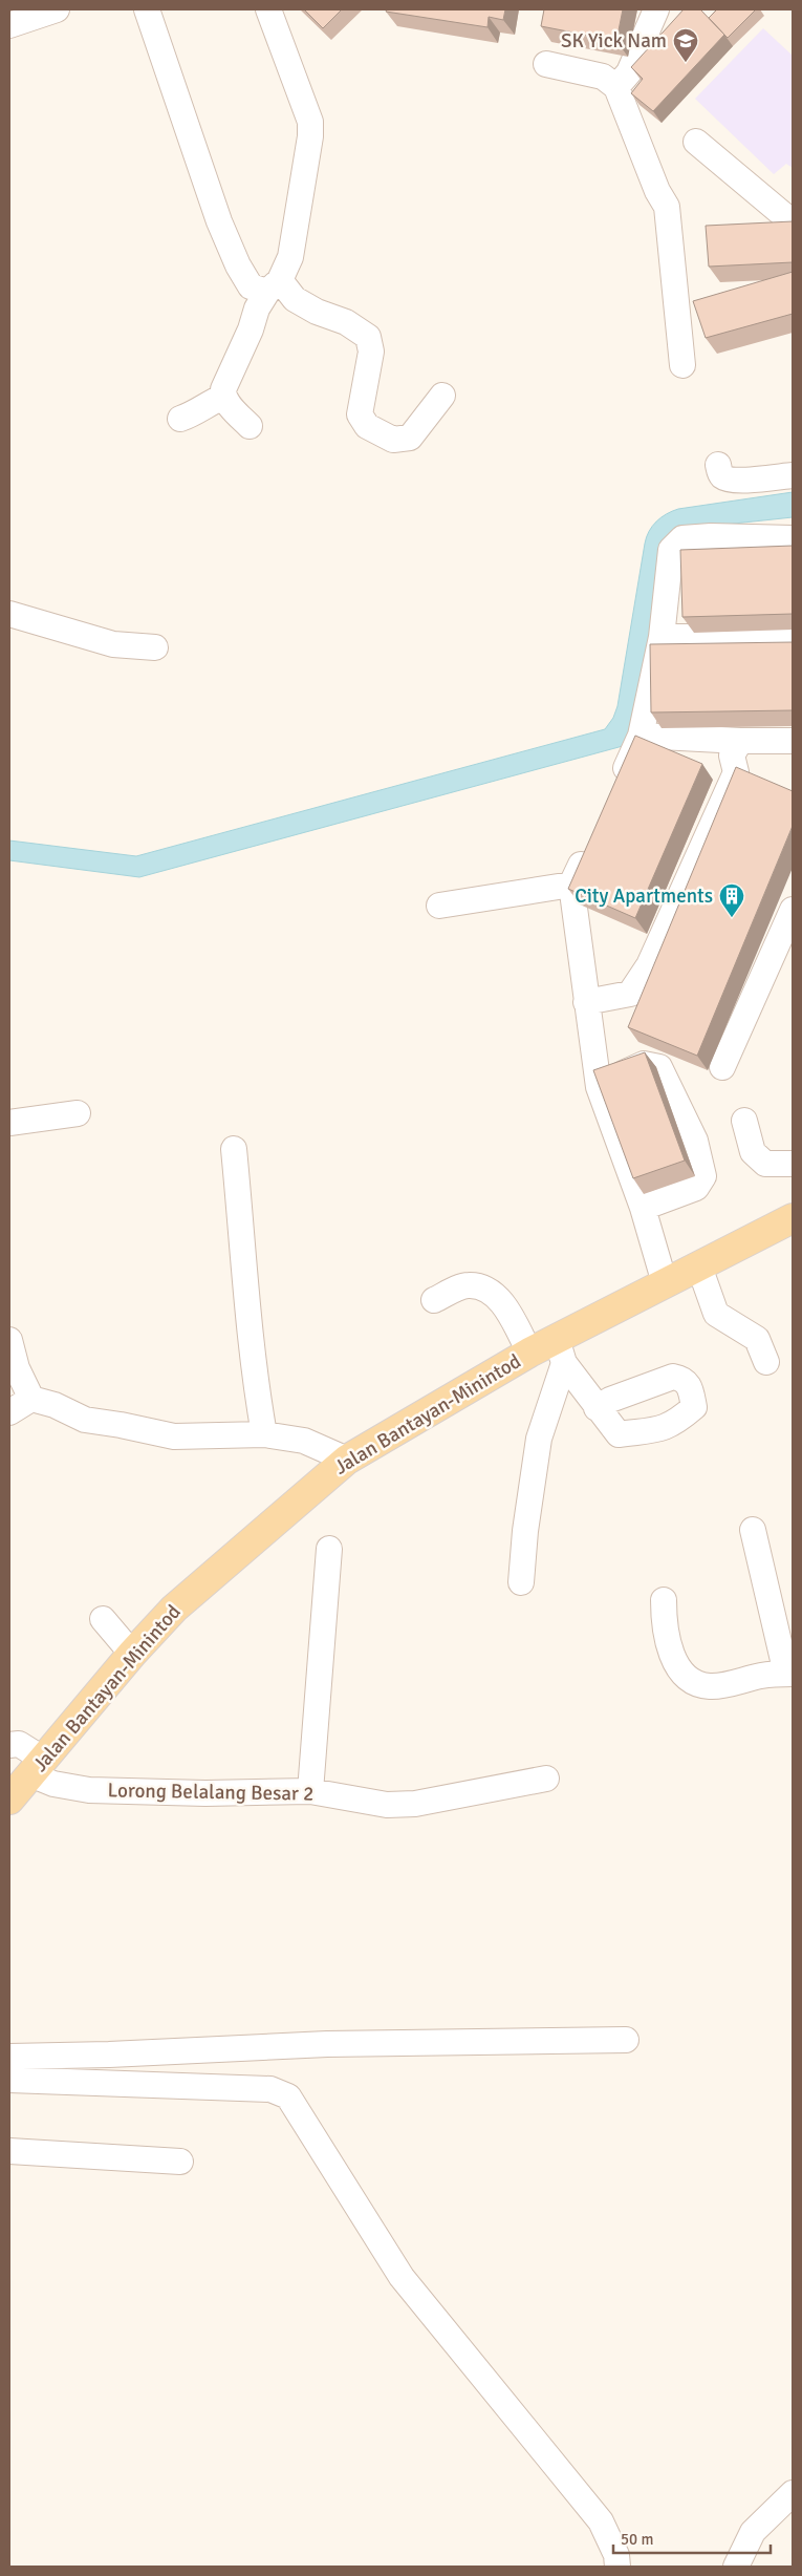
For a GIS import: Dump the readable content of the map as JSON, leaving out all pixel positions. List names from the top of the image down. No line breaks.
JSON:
{"streets":{"main road":["Jalan Bantayan-Minintod"],"street":["Lorong Belalang Besar 2"]},"crossings":[["Jalan Bantayan-Minintod","Lorong Belalang Besar 2"]],"places":{"school or university":["SK Yick Nam"],"building":["City Apartments"]},"scale_bar":"50 m"}
